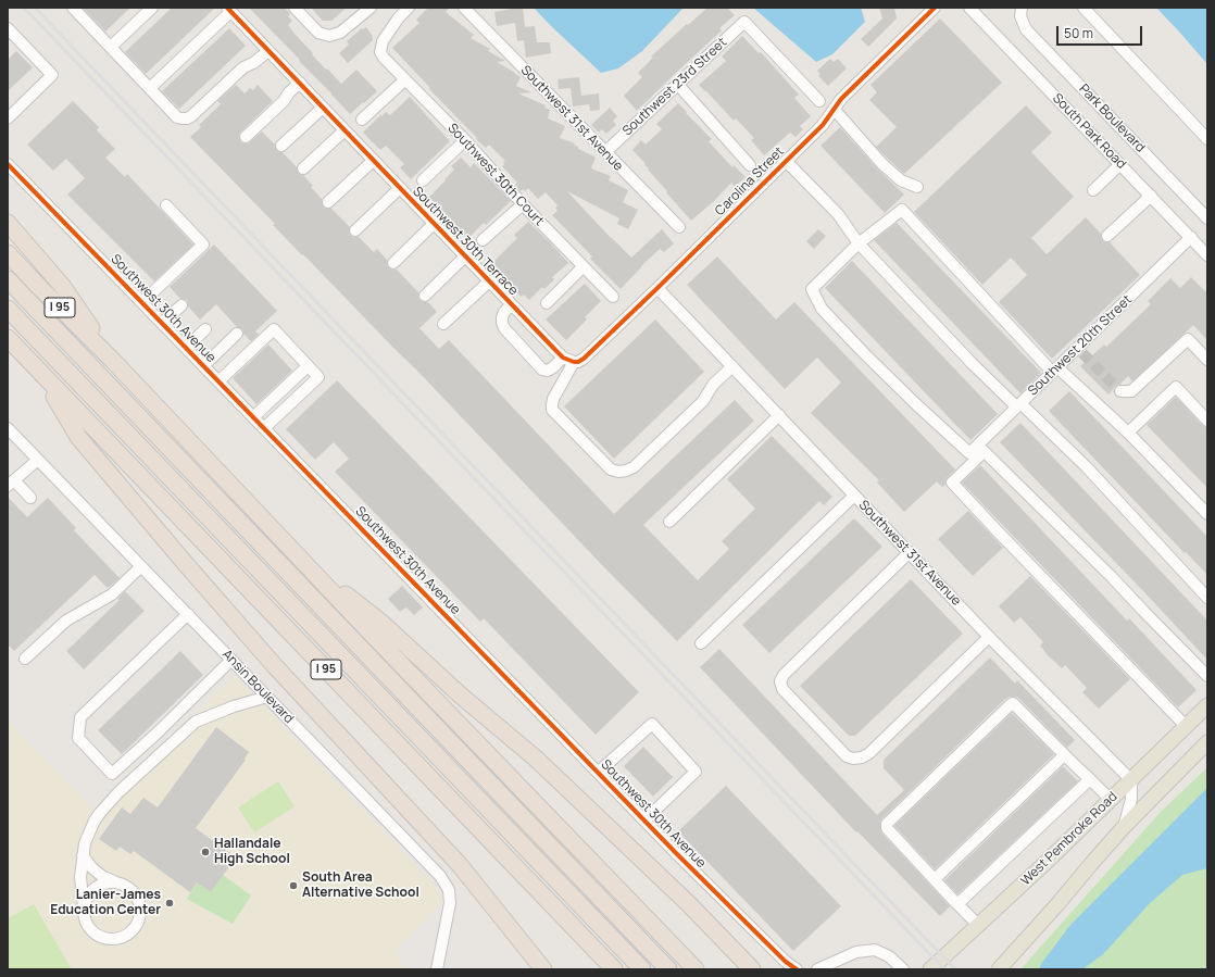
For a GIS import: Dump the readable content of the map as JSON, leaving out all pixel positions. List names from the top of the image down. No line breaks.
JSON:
{"streets":{"highway":["I 95"],"main road":["West Pembroke Road"],"street":["Southwest 23rd Street","Southwest 31st Avenue","Park Boulevard","South Park Road","Southwest 30th Court","Carolina Street","Southwest 30th Terrace","Southwest 30th Avenue","Southwest 20th Street","Ansin Boulevard"]},"crossings":[["Southwest 23rd Street","Southwest 31st Avenue"],["Southwest 31st Avenue","Carolina Street"],["Southwest 31st Avenue","West Pembroke Road"],["South Park Road","Southwest 20th Street"],["Carolina Street","Southwest 30th Terrace"]],"places":["Hallandale High School","South Area Alternative School","Lanier-James Education Center"],"scale_bar":"50 m"}
